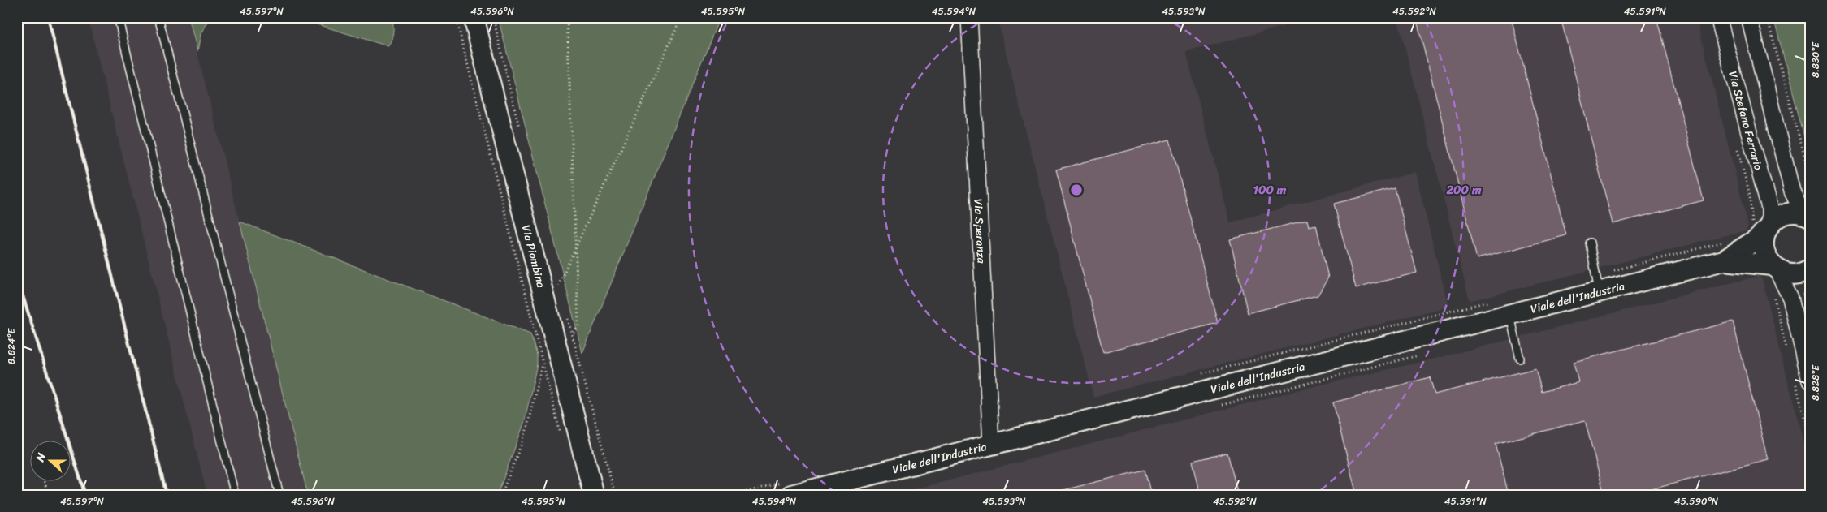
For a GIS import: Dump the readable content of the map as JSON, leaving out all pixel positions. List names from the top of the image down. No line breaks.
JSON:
{"streets":{"street":["Via Stefano Ferrario","Via Speranza","Via Piombina","Viale dell'Industria"]},"crossings":[["Via Speranza","Viale dell'Industria"]],"north":"left","coordinates":["45.597°N","45.596°N","45.595°N","45.594°N","45.593°N","45.592°N","45.591°N","8.830°E","8.824°E","8.828°E","45.590°N"],"rings":["100 m","200 m"]}
